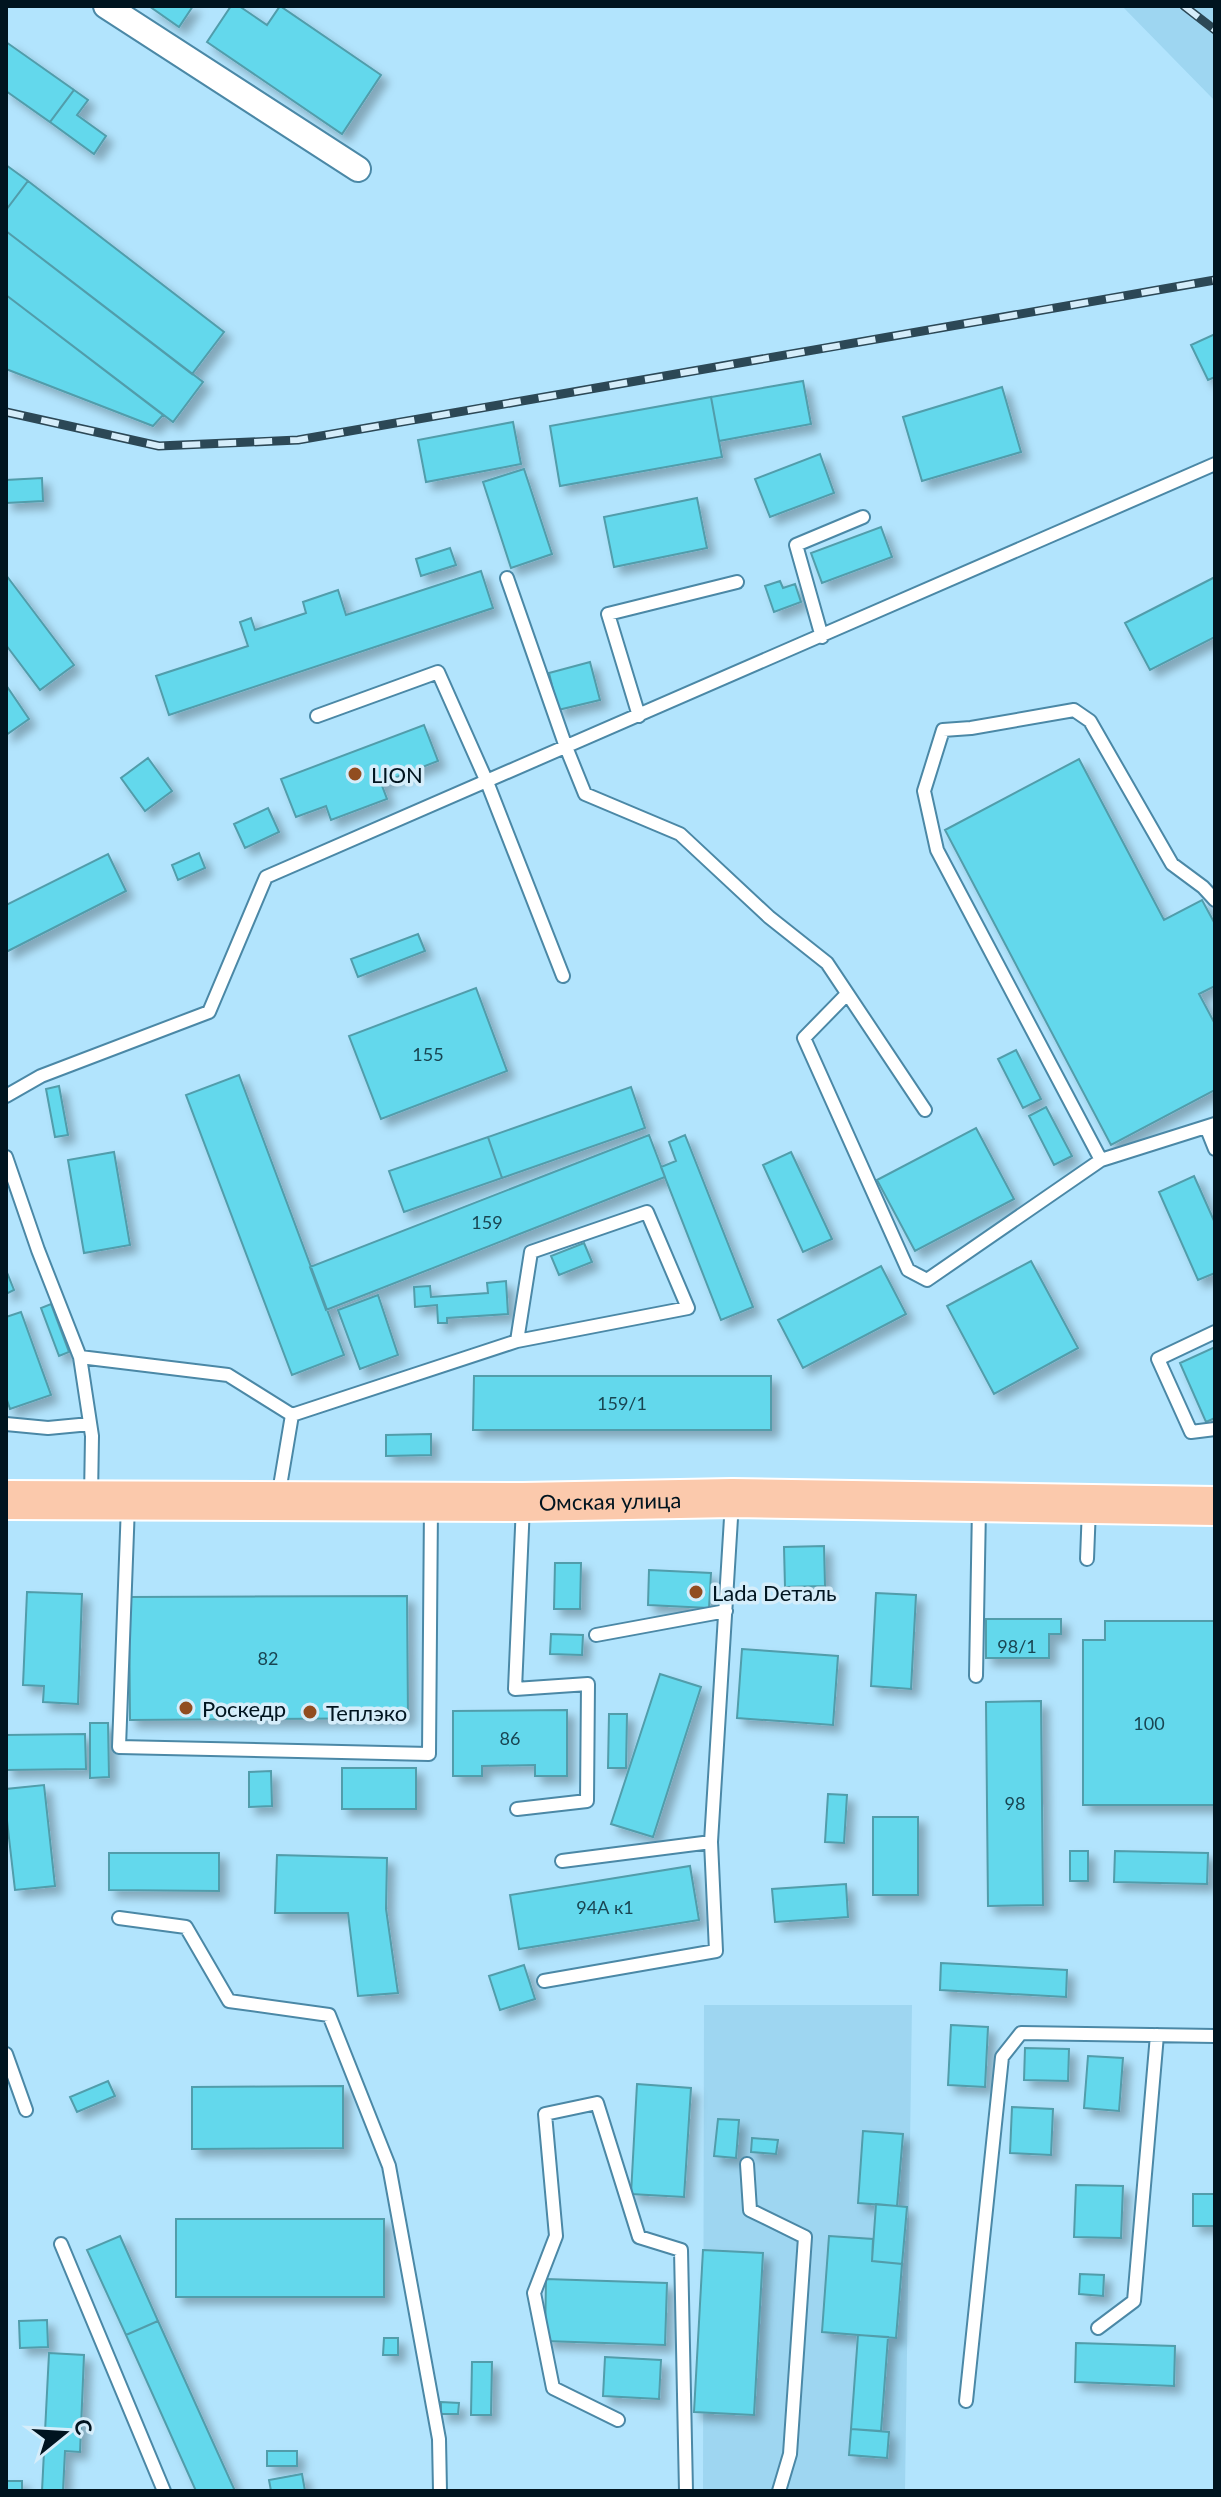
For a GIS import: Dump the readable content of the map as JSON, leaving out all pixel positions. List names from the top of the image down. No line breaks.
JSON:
{"streets":{"main road":["Омская улица"]},"places":["LION","Lada Dеталь","Роскедр","Теплэко"],"house_numbers":["155","159","159/1","98/1","82","100","86","98","94А к1"],"north":"right"}
